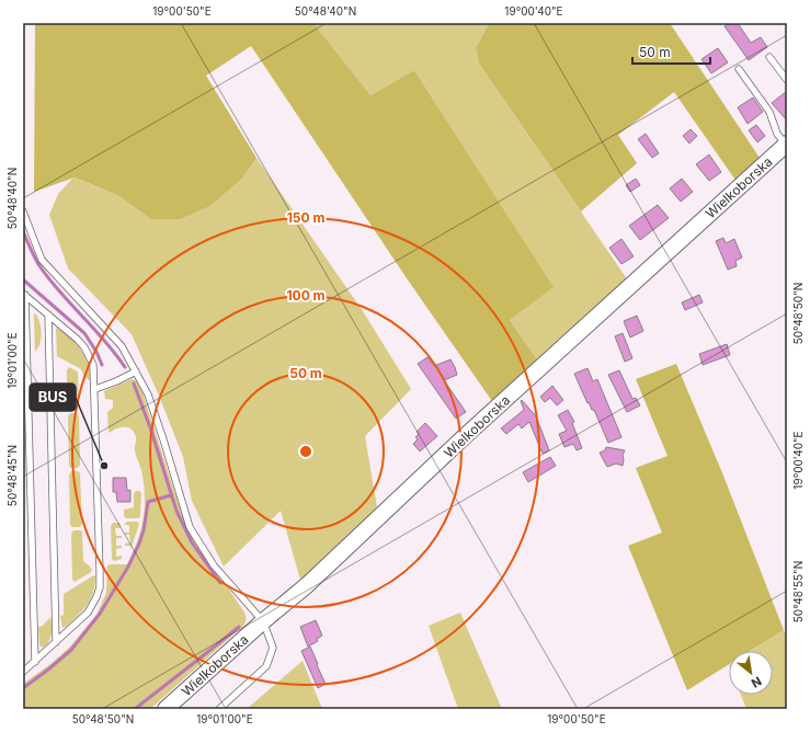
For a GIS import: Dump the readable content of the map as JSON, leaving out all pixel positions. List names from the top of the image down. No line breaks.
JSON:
{"streets":{"street":["Wielkoborska"]},"places":["BUS"],"scale_bar":"50 m","north":"bottom right","coordinates":["19°00'50\"E","50°48'40\"N","19°00'40\"E","50°48'50\"N","19°01'00\"E","50°48'45\"N","50°48'55\"N"],"rings":["150 m","100 m","50 m"]}
